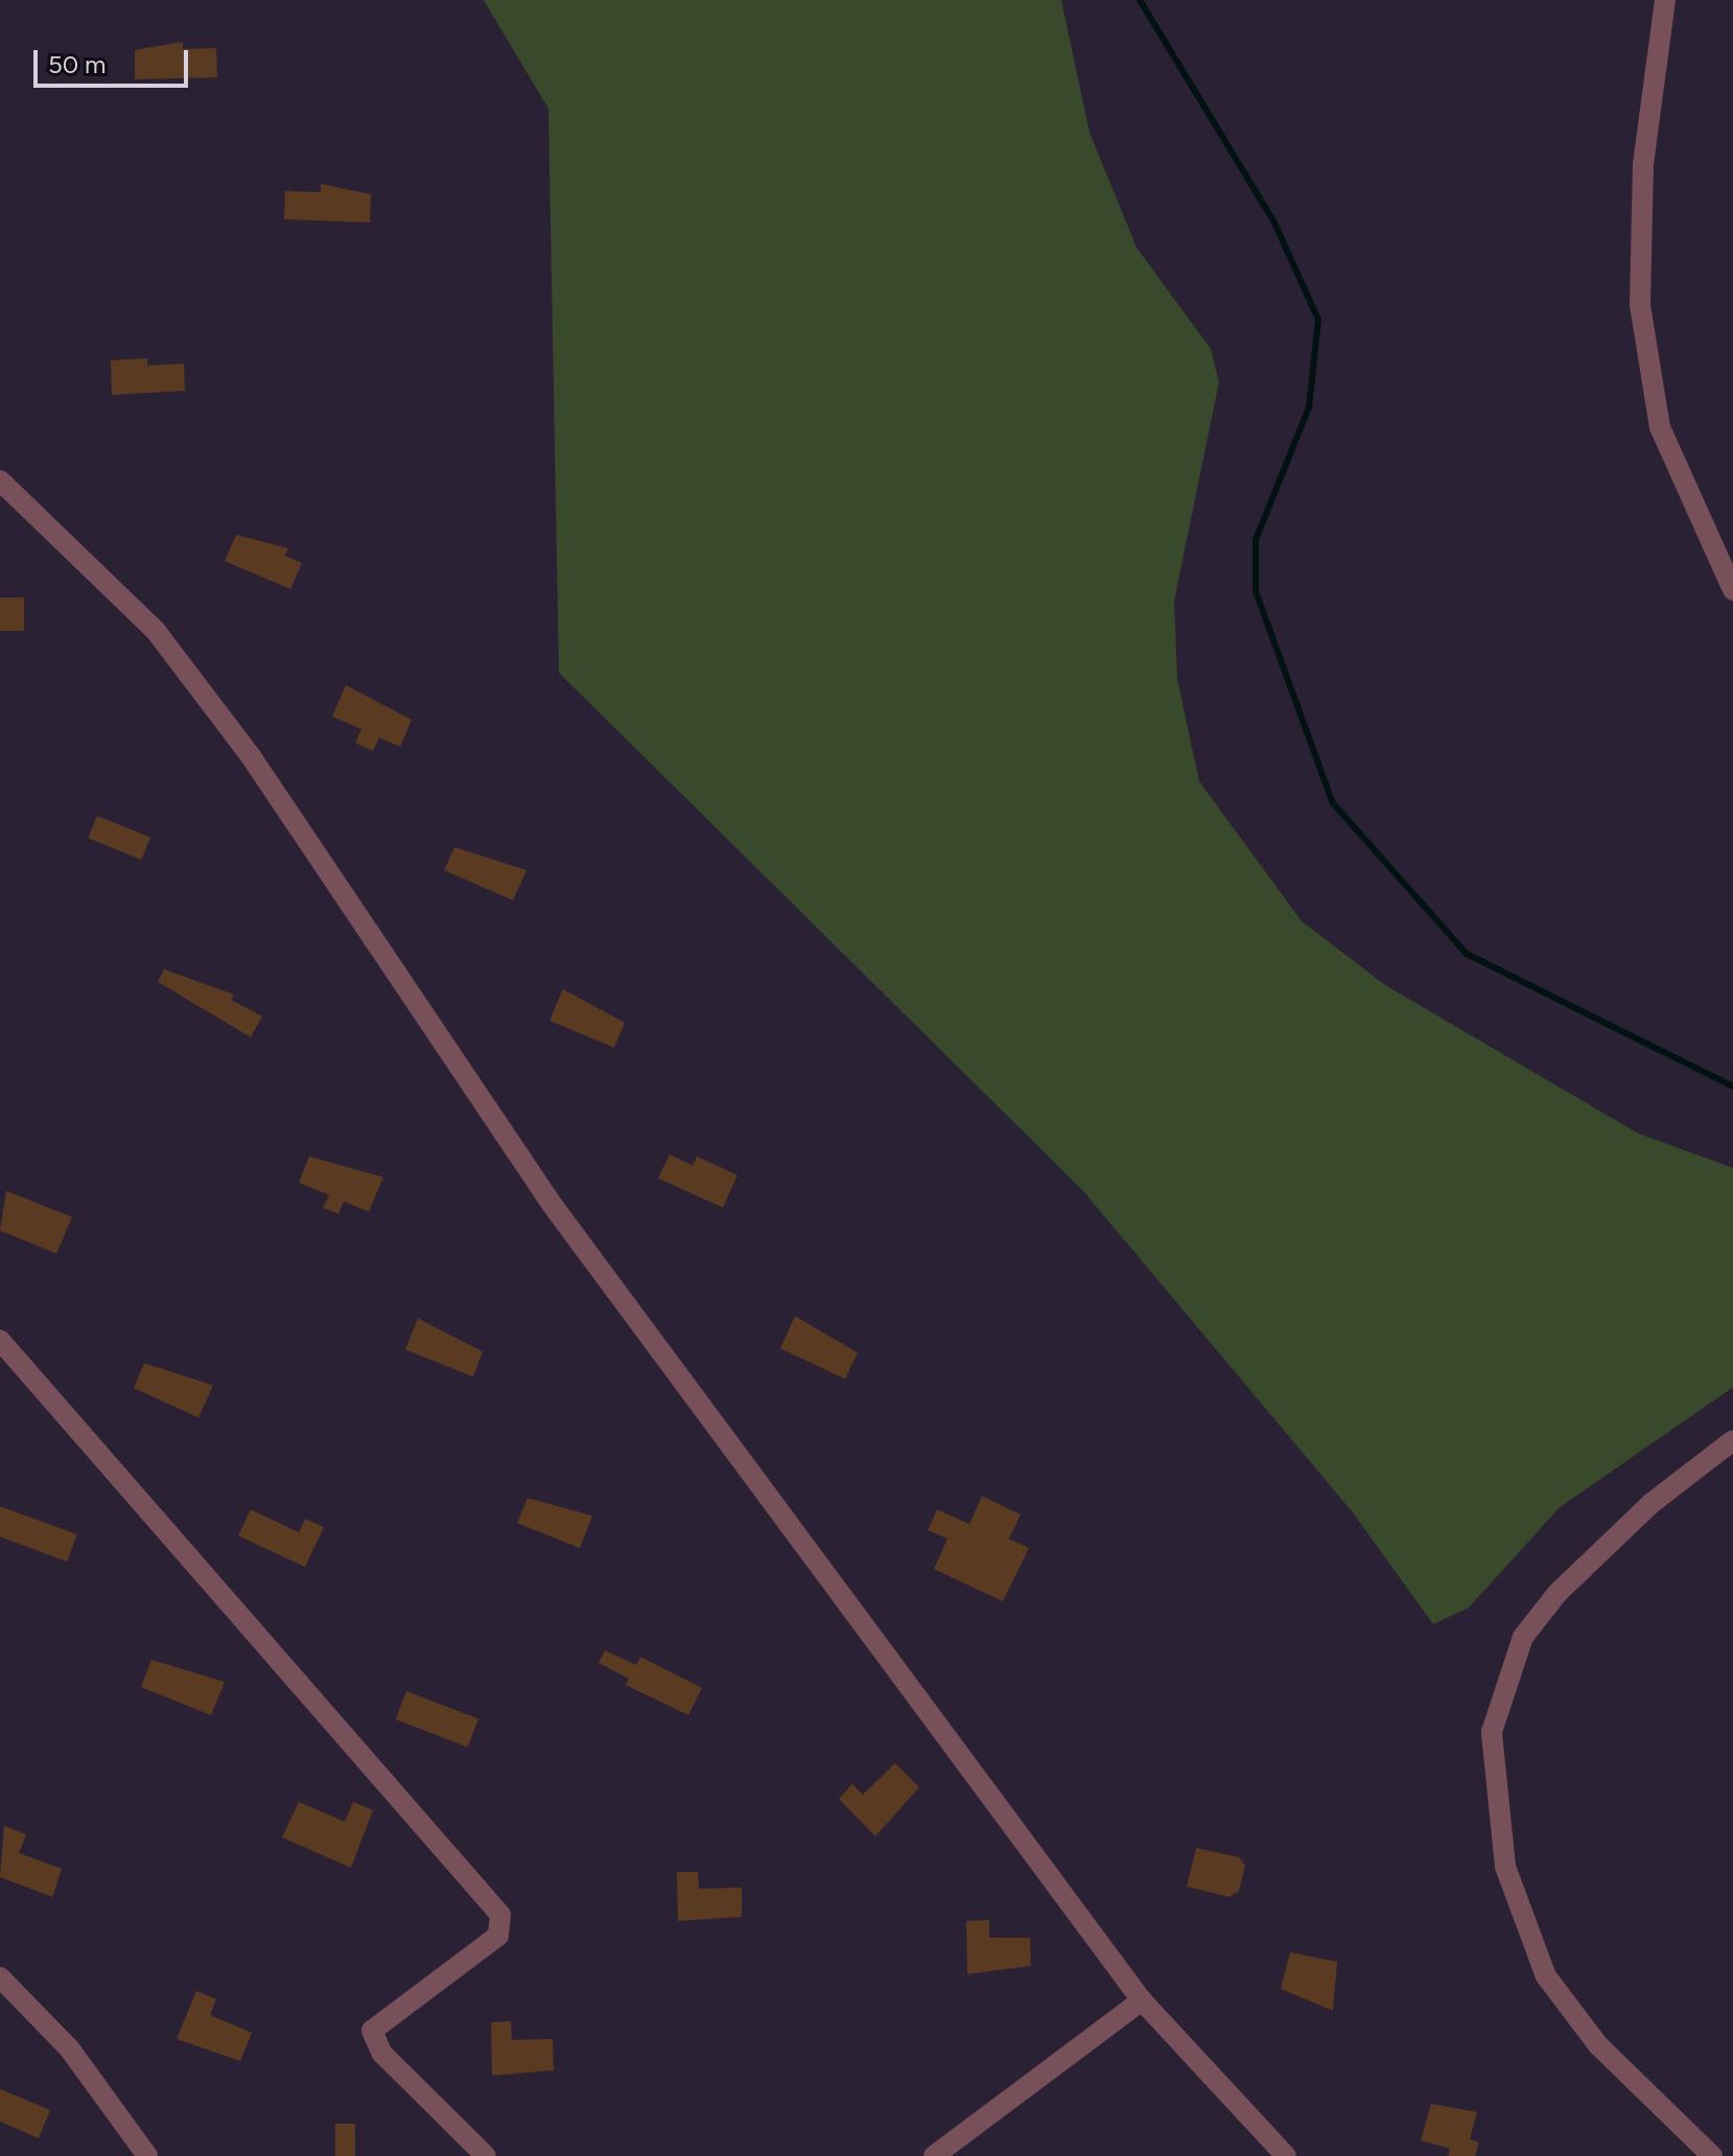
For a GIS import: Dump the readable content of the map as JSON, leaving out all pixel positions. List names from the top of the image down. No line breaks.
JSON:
{"scale_bar":"50 m"}
